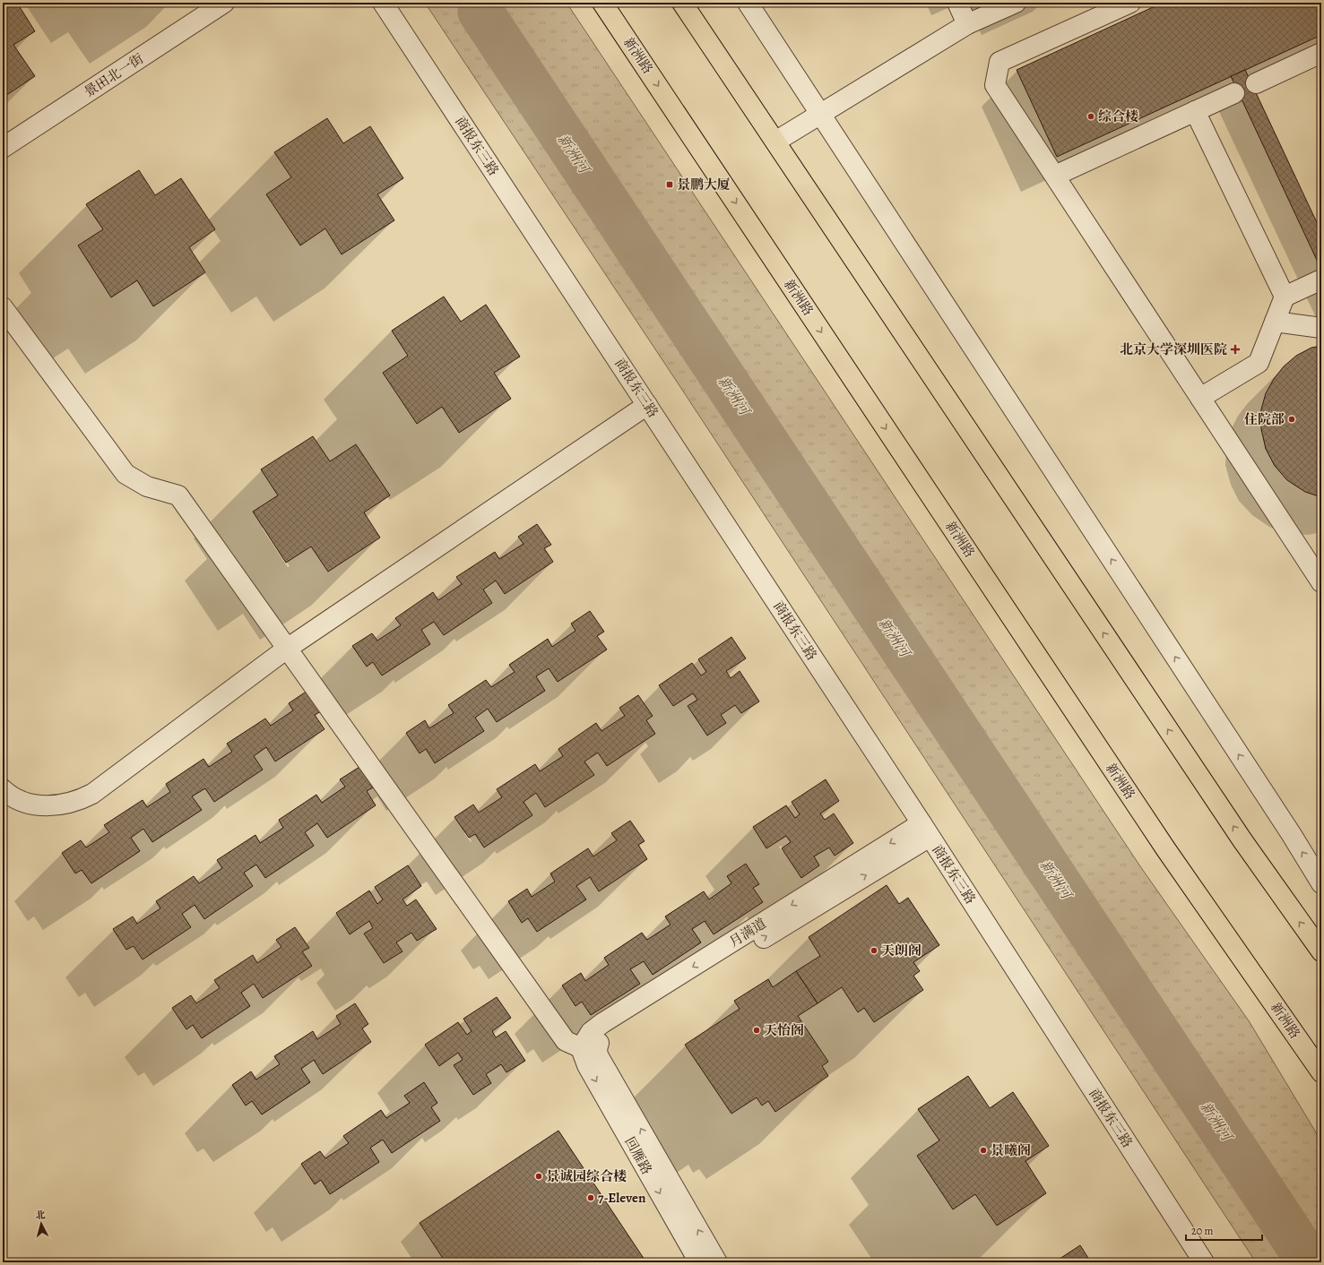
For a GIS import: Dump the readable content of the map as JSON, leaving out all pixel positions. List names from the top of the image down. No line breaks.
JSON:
{"streets":{"main road":["新洲路"],"street":["景田北一街","商报东三路","月满道","回雁路"]},"crossings":[["商报东三路","月满道"],["月满道","回雁路"]],"water":["新洲河"],"places":{"other":["综合楼","住院部","天朗阁","天怡阁","景曦阁","景诚园综合楼","7-Eleven"],"transit":["景鹏大厦"],"health":["北京大学深圳医院"]},"scale_bar":"20 m","north":"top"}
